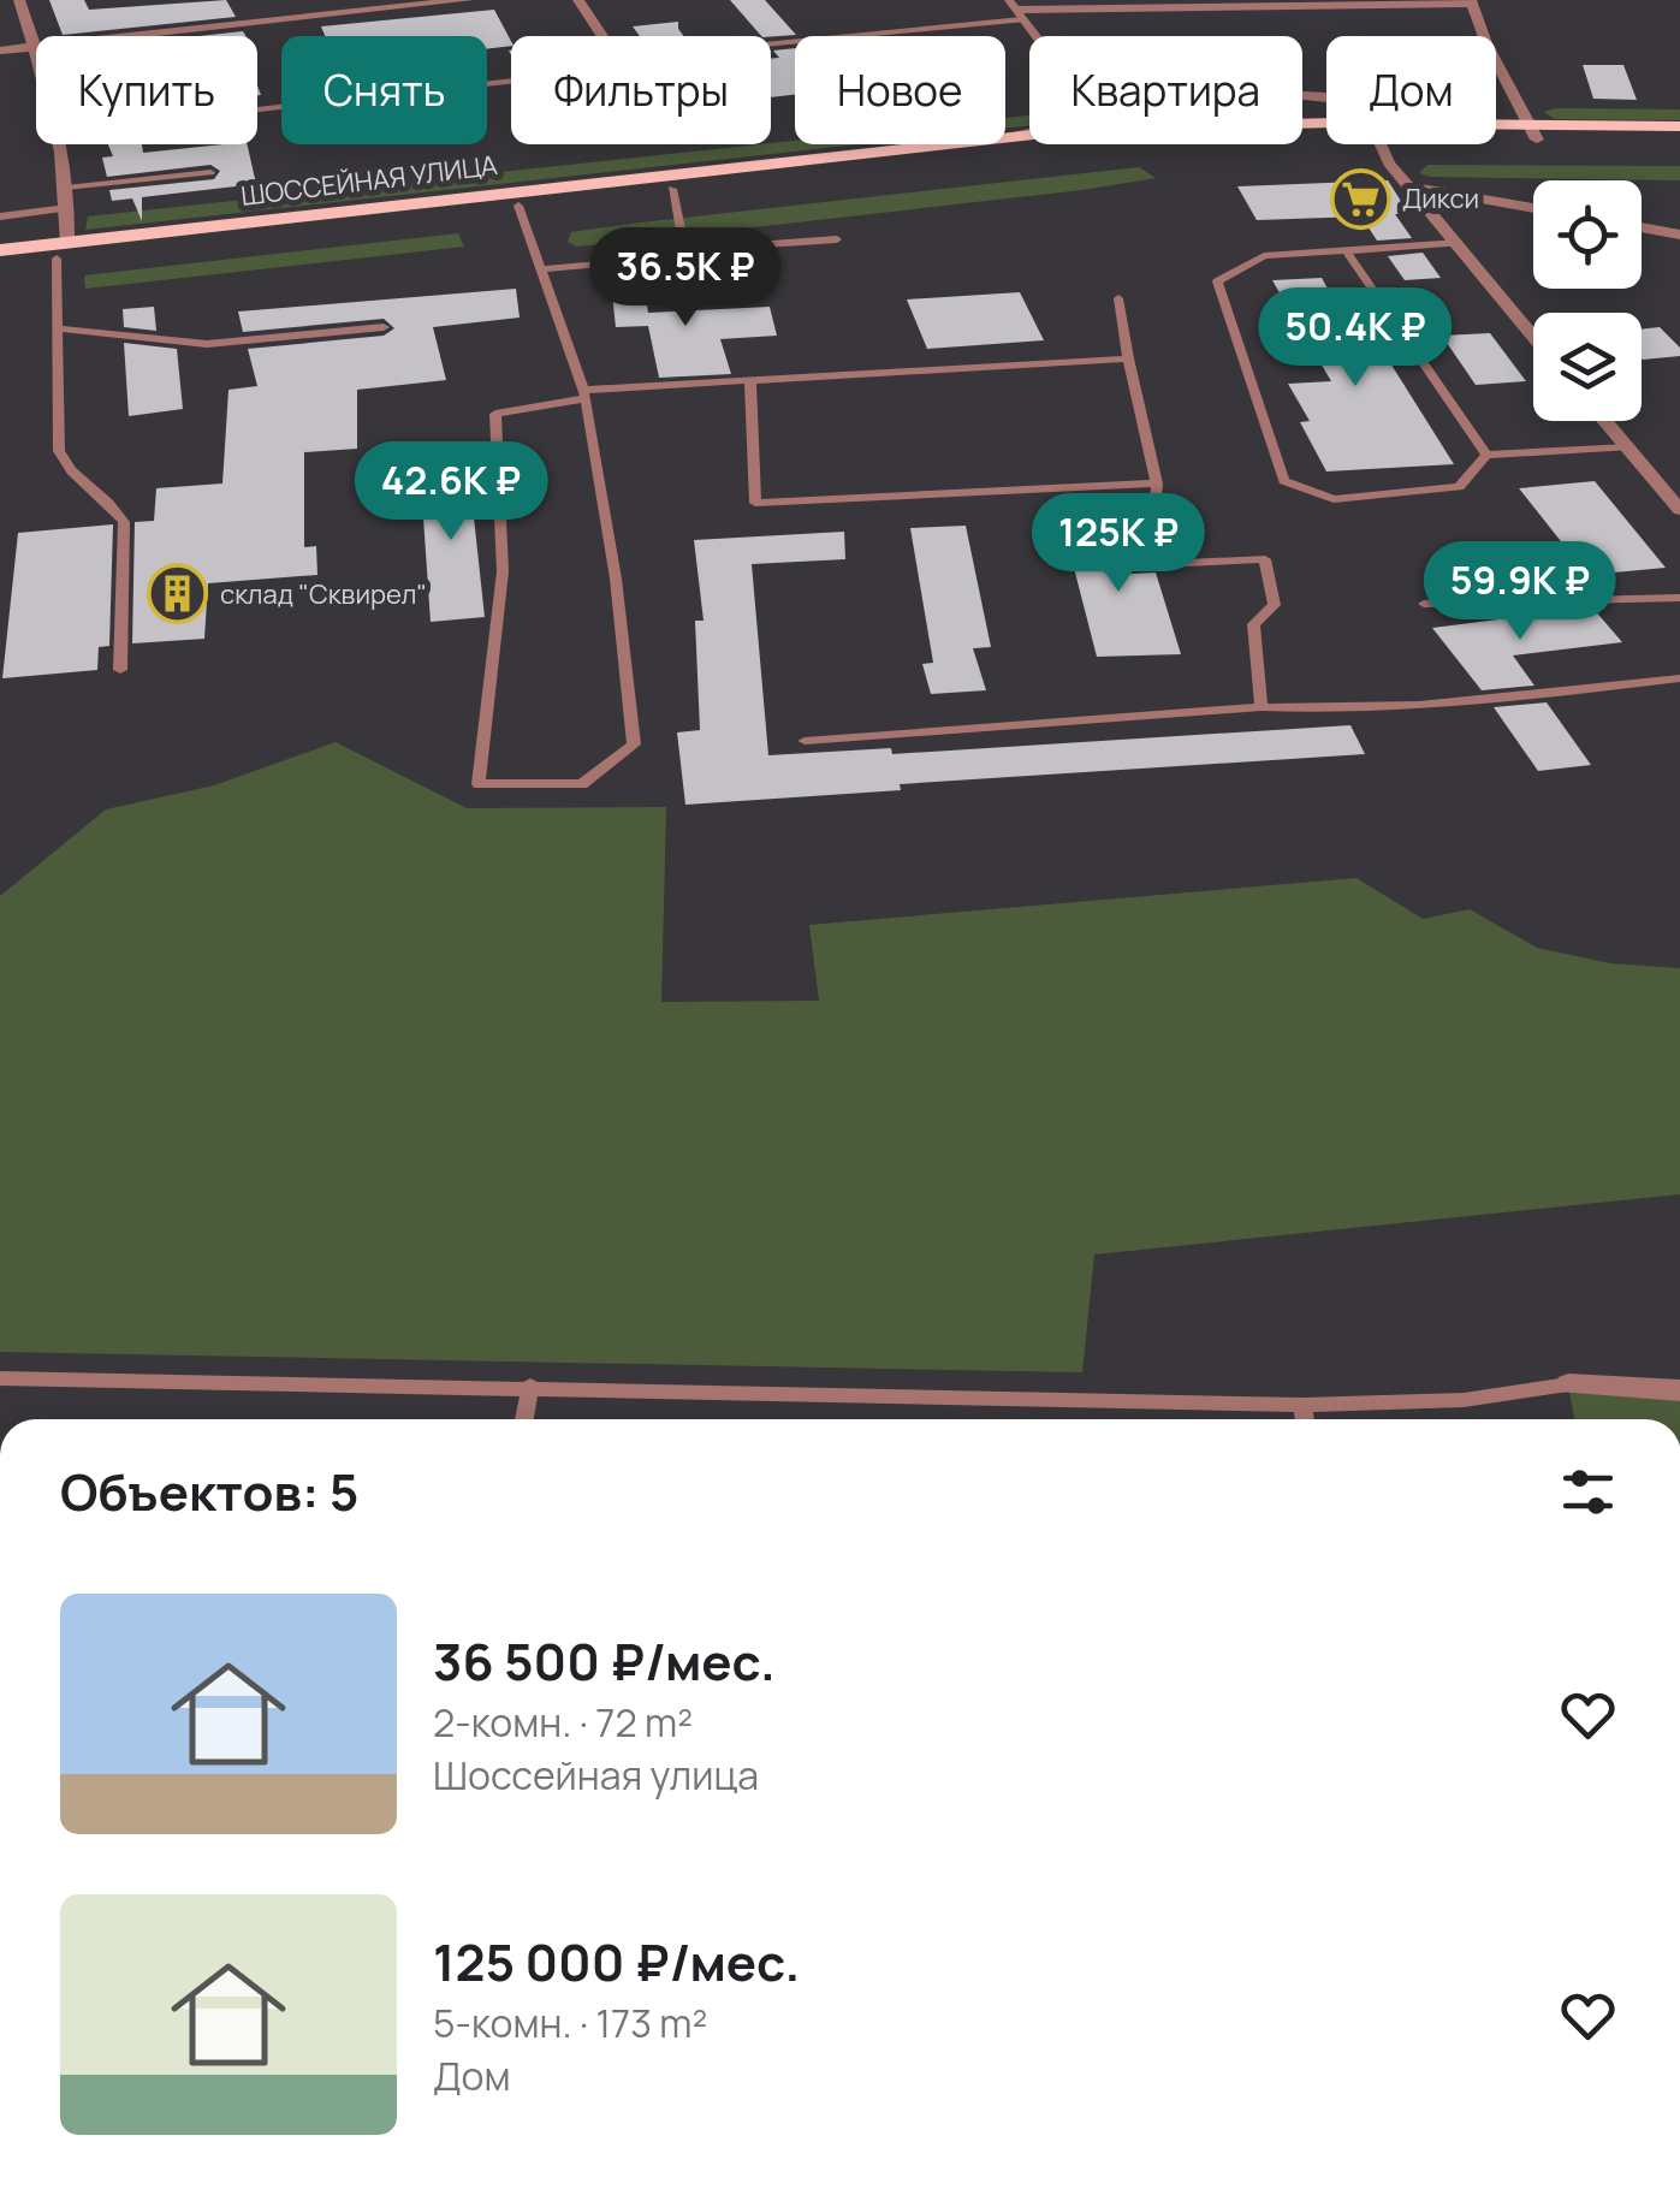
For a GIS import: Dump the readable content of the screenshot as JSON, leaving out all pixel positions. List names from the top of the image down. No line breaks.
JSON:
{"streets":{"main road":["ШОССЕЙНАЯ УЛИЦА"]},"places":{"supermarket":["Дикси"],"building":["склад \"Сквирел\""]},"page":{"chip":["Купить","Снять","Фильтры","Новое","Квартира","Дом"],"price":["36.5K ₽","50.4K ₽","42.6K ₽","125K ₽","59.9K ₽"],"heading":"Объектов: 5","list":[{"name":"36 500 ₽/мес.","note":"2-комн. · 72 m² · Шоссейная улица"},{"name":"125 000 ₽/мес.","note":"5-комн. · 173 m² · Дом"}]}}
